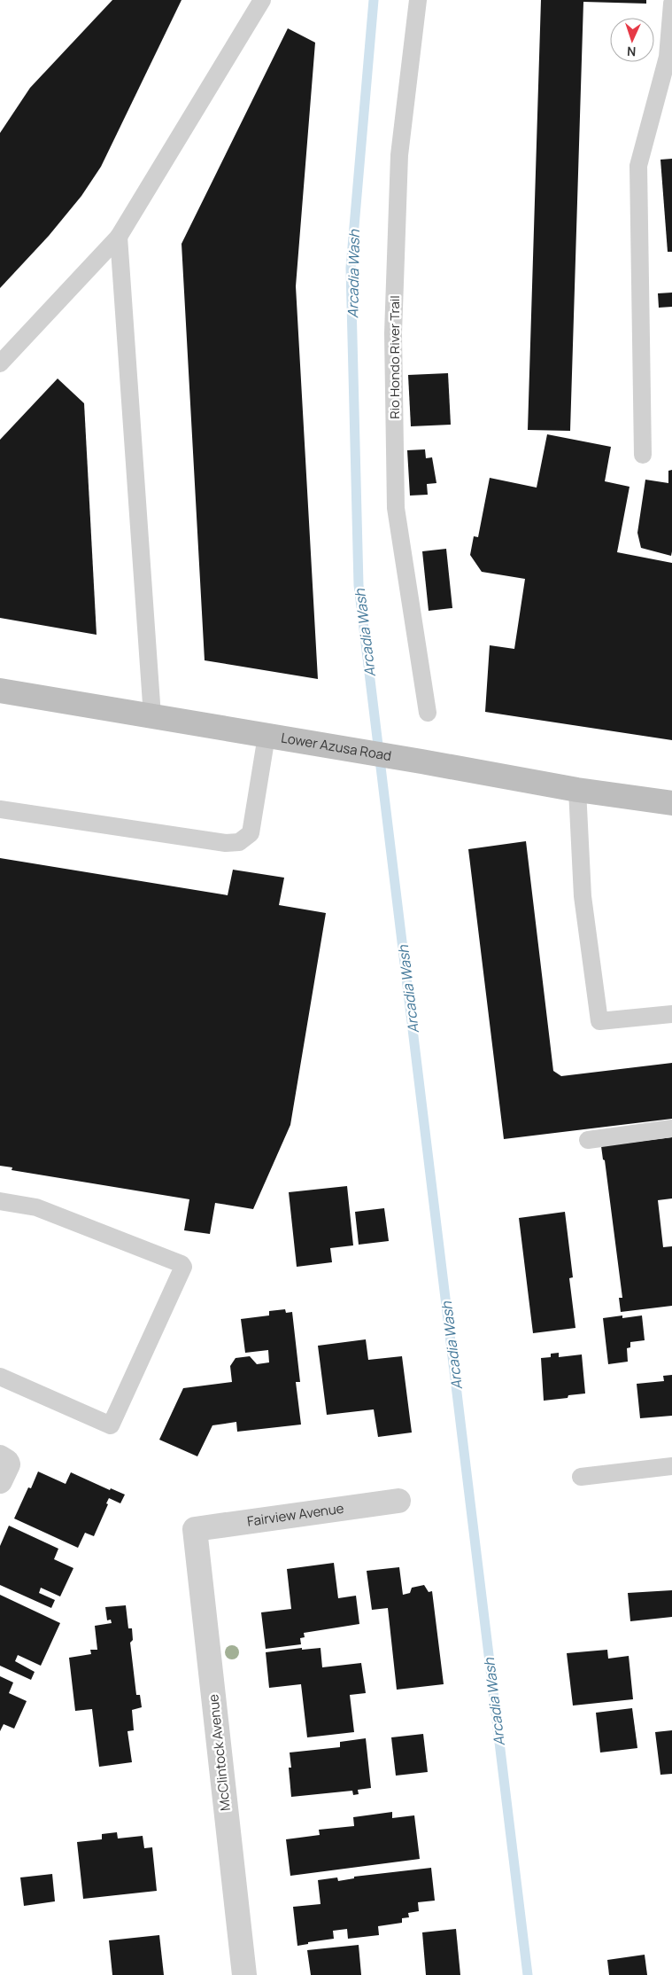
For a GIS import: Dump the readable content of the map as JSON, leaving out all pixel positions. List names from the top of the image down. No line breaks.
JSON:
{"streets":{"main road":["Lower Azusa Road"],"street":["Fairview Avenue","McClintock Avenue"],"lane":["Rio Hondo River Trail"]},"crossings":[["Fairview Avenue","McClintock Avenue"]],"water":["Arcadia Wash"],"north":"bottom"}
